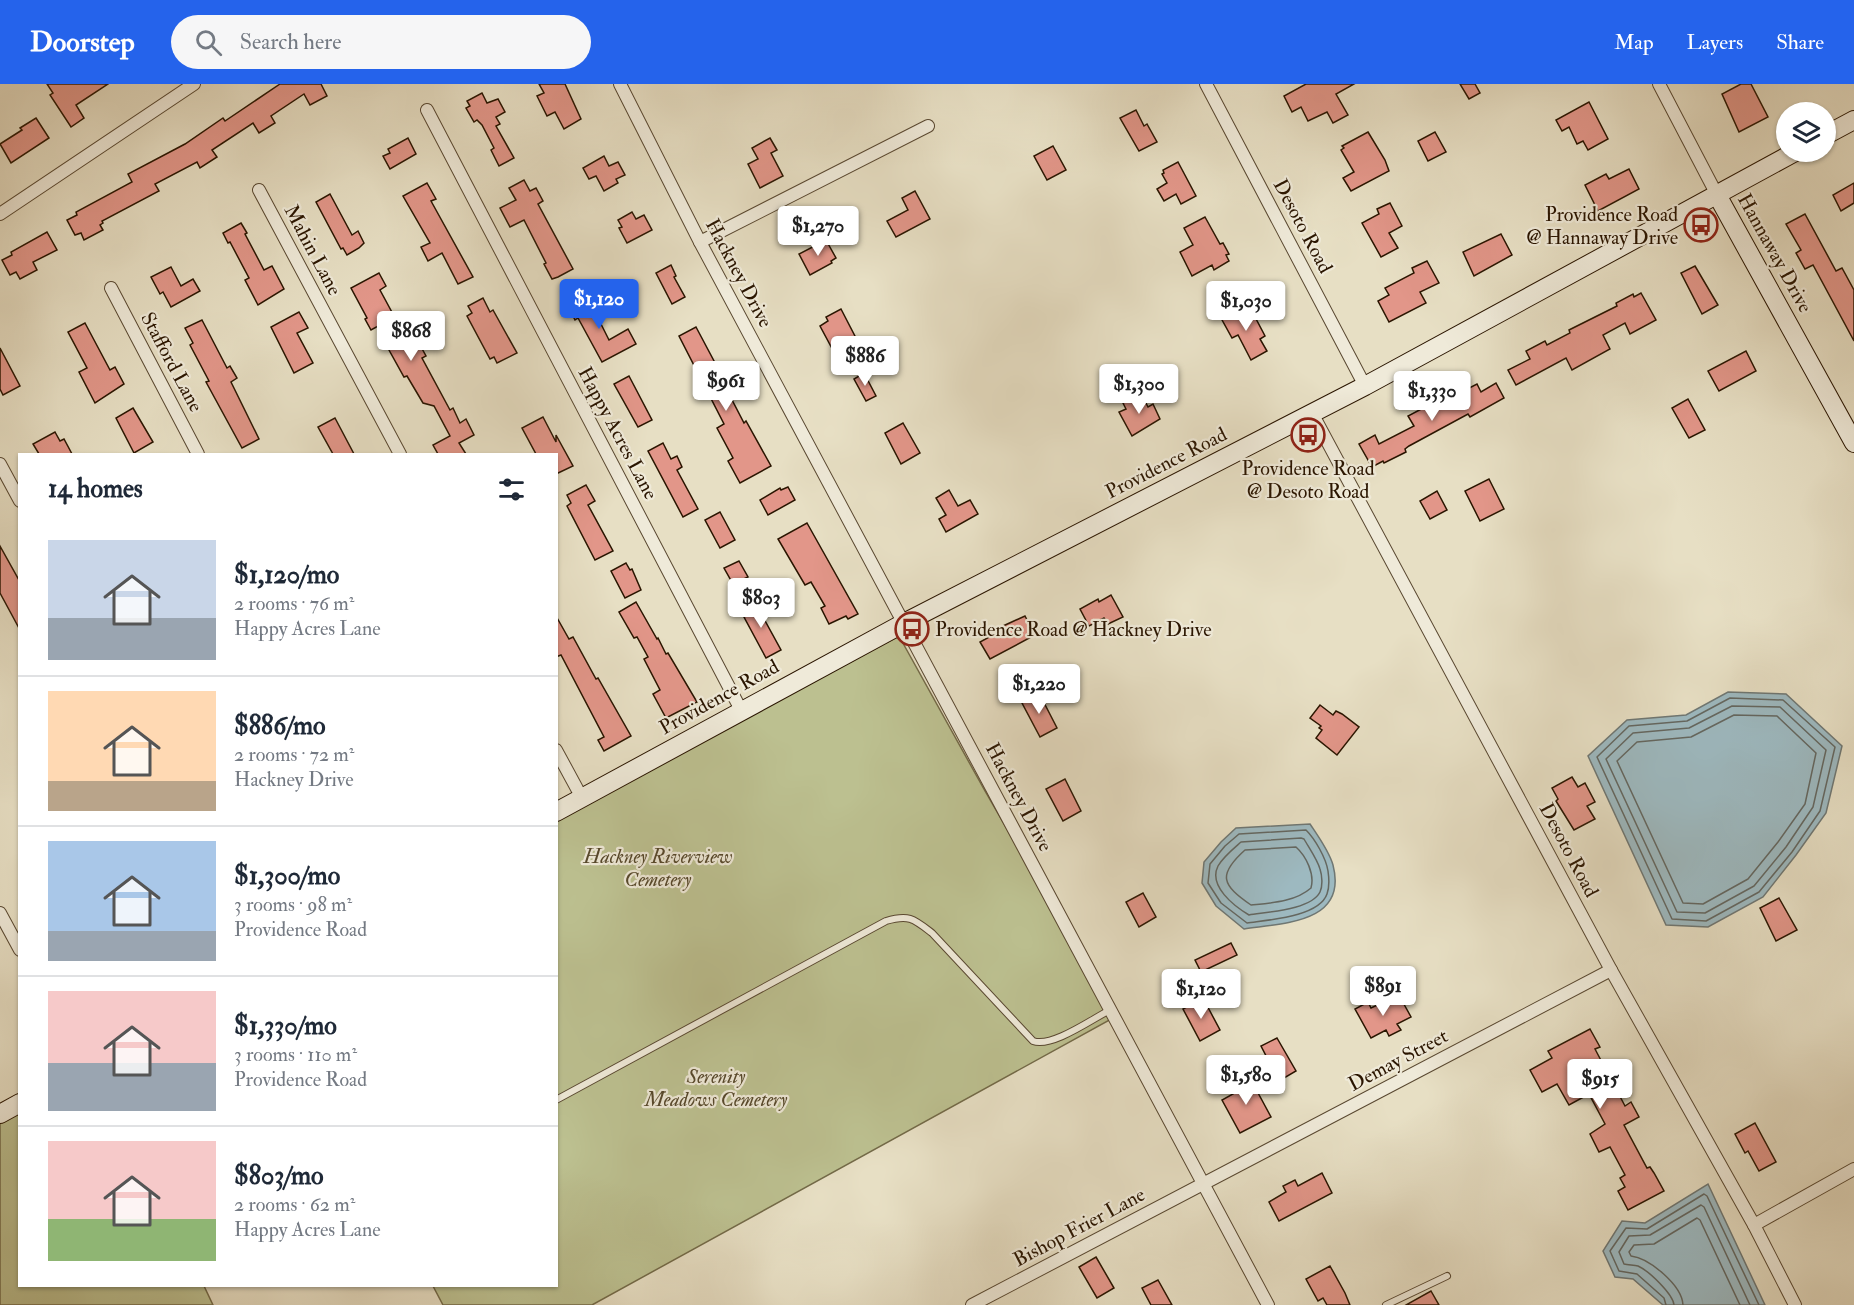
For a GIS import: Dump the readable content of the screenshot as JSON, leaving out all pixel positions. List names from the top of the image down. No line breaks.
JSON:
{"streets":{"street":["Desoto Road","Mahin Lane","Hannaway Drive","Hackney Drive","Stafford Lane","Happy Acres Lane","Providence Road","Demay Street","Bishop Frier Lane"]},"crossings":[["Desoto Road","Providence Road"],["Desoto Road","Demay Street"],["Hannaway Drive","Providence Road"],["Hackney Drive","Providence Road"],["Hackney Drive","Demay Street"],["Hackney Drive","Bishop Frier Lane"],["Happy Acres Lane","Providence Road"],["Demay Street","Bishop Frier Lane"]],"parks":["Hackney Riverview Cemetery","Serenity Meadows Cemetery"],"places":{"bus stop":["Providence Road @ Hannaway Drive","Providence Road @ Desoto Road","Providence Road @ Hackney Drive"]},"page":{"header":"Doorstep","search":"Search here","nav":["Map","Layers","Share"],"price":["$1,270","$1,120","$1,030","$868","$886","$961","$1,300","$1,330","$803","$1,220","$891","$1,120","$1,580","$915"],"heading":"14 homes","list":[{"name":"$1,120/mo","note":"2 rooms · 76 m² · Happy Acres Lane"},{"name":"$886/mo","note":"2 rooms · 72 m² · Hackney Drive"},{"name":"$1,300/mo","note":"3 rooms · 98 m² · Providence Road"},{"name":"$1,330/mo","note":"3 rooms · 110 m² · Providence Road"},{"name":"$803/mo","note":"2 rooms · 62 m² · Happy Acres Lane"}]}}
